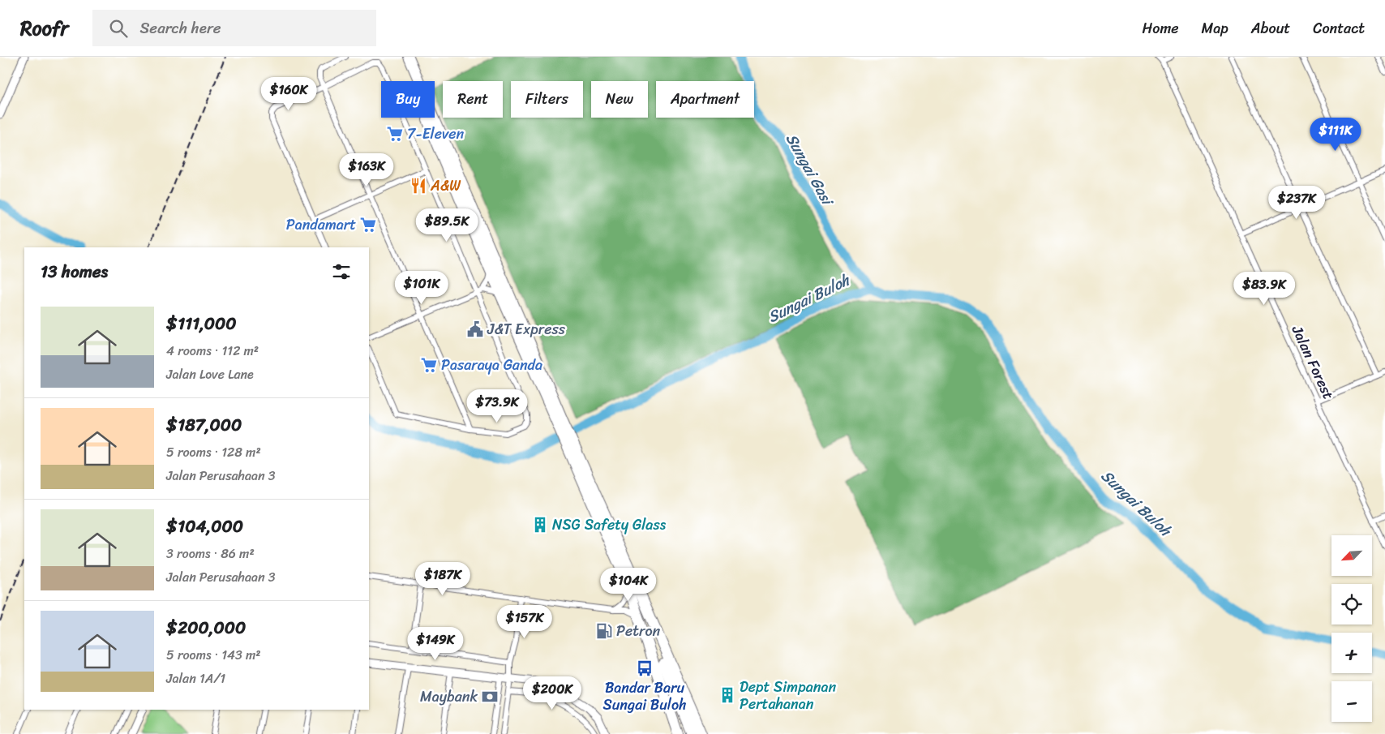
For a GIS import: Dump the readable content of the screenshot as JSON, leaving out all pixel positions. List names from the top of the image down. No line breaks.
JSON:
{"streets":{"street":["Jalan Forest"]},"water":["Sungai Gasi","Sungai Buloh"],"places":{"supermarket":["7-Eleven","Pandamart","Pasaraya Ganda"],"restaurant":["A&W"],"public building":["J&T Express"],"building":["NSG Safety Glass","Dept Simpanan Pertahanan"],"fuel station":["Petron"],"bus stop":["Bandar Baru Sungai Buloh"],"bank":["Maybank"]},"north":"bottom left","page":{"header":"Roofr","search":"Search here","nav":["Home","Map","About","Contact"],"price":["$160K","$111K","$163K","$237K","$89.5K","$101K","$83.9K","$73.9K","$187K","$104K","$157K","$149K","$200K"],"chip":["Buy","Rent","Filters","New","Apartment"],"heading":"13 homes","list":[{"name":"$111,000","note":"4 rooms · 112 m² · Jalan Love Lane"},{"name":"$187,000","note":"5 rooms · 128 m² · Jalan Perusahaan 3"},{"name":"$104,000","note":"3 rooms · 86 m² · Jalan Perusahaan 3"},{"name":"$200,000","note":"5 rooms · 143 m² · Jalan 1A/1"}],"map_buttons":["+","−"]}}
